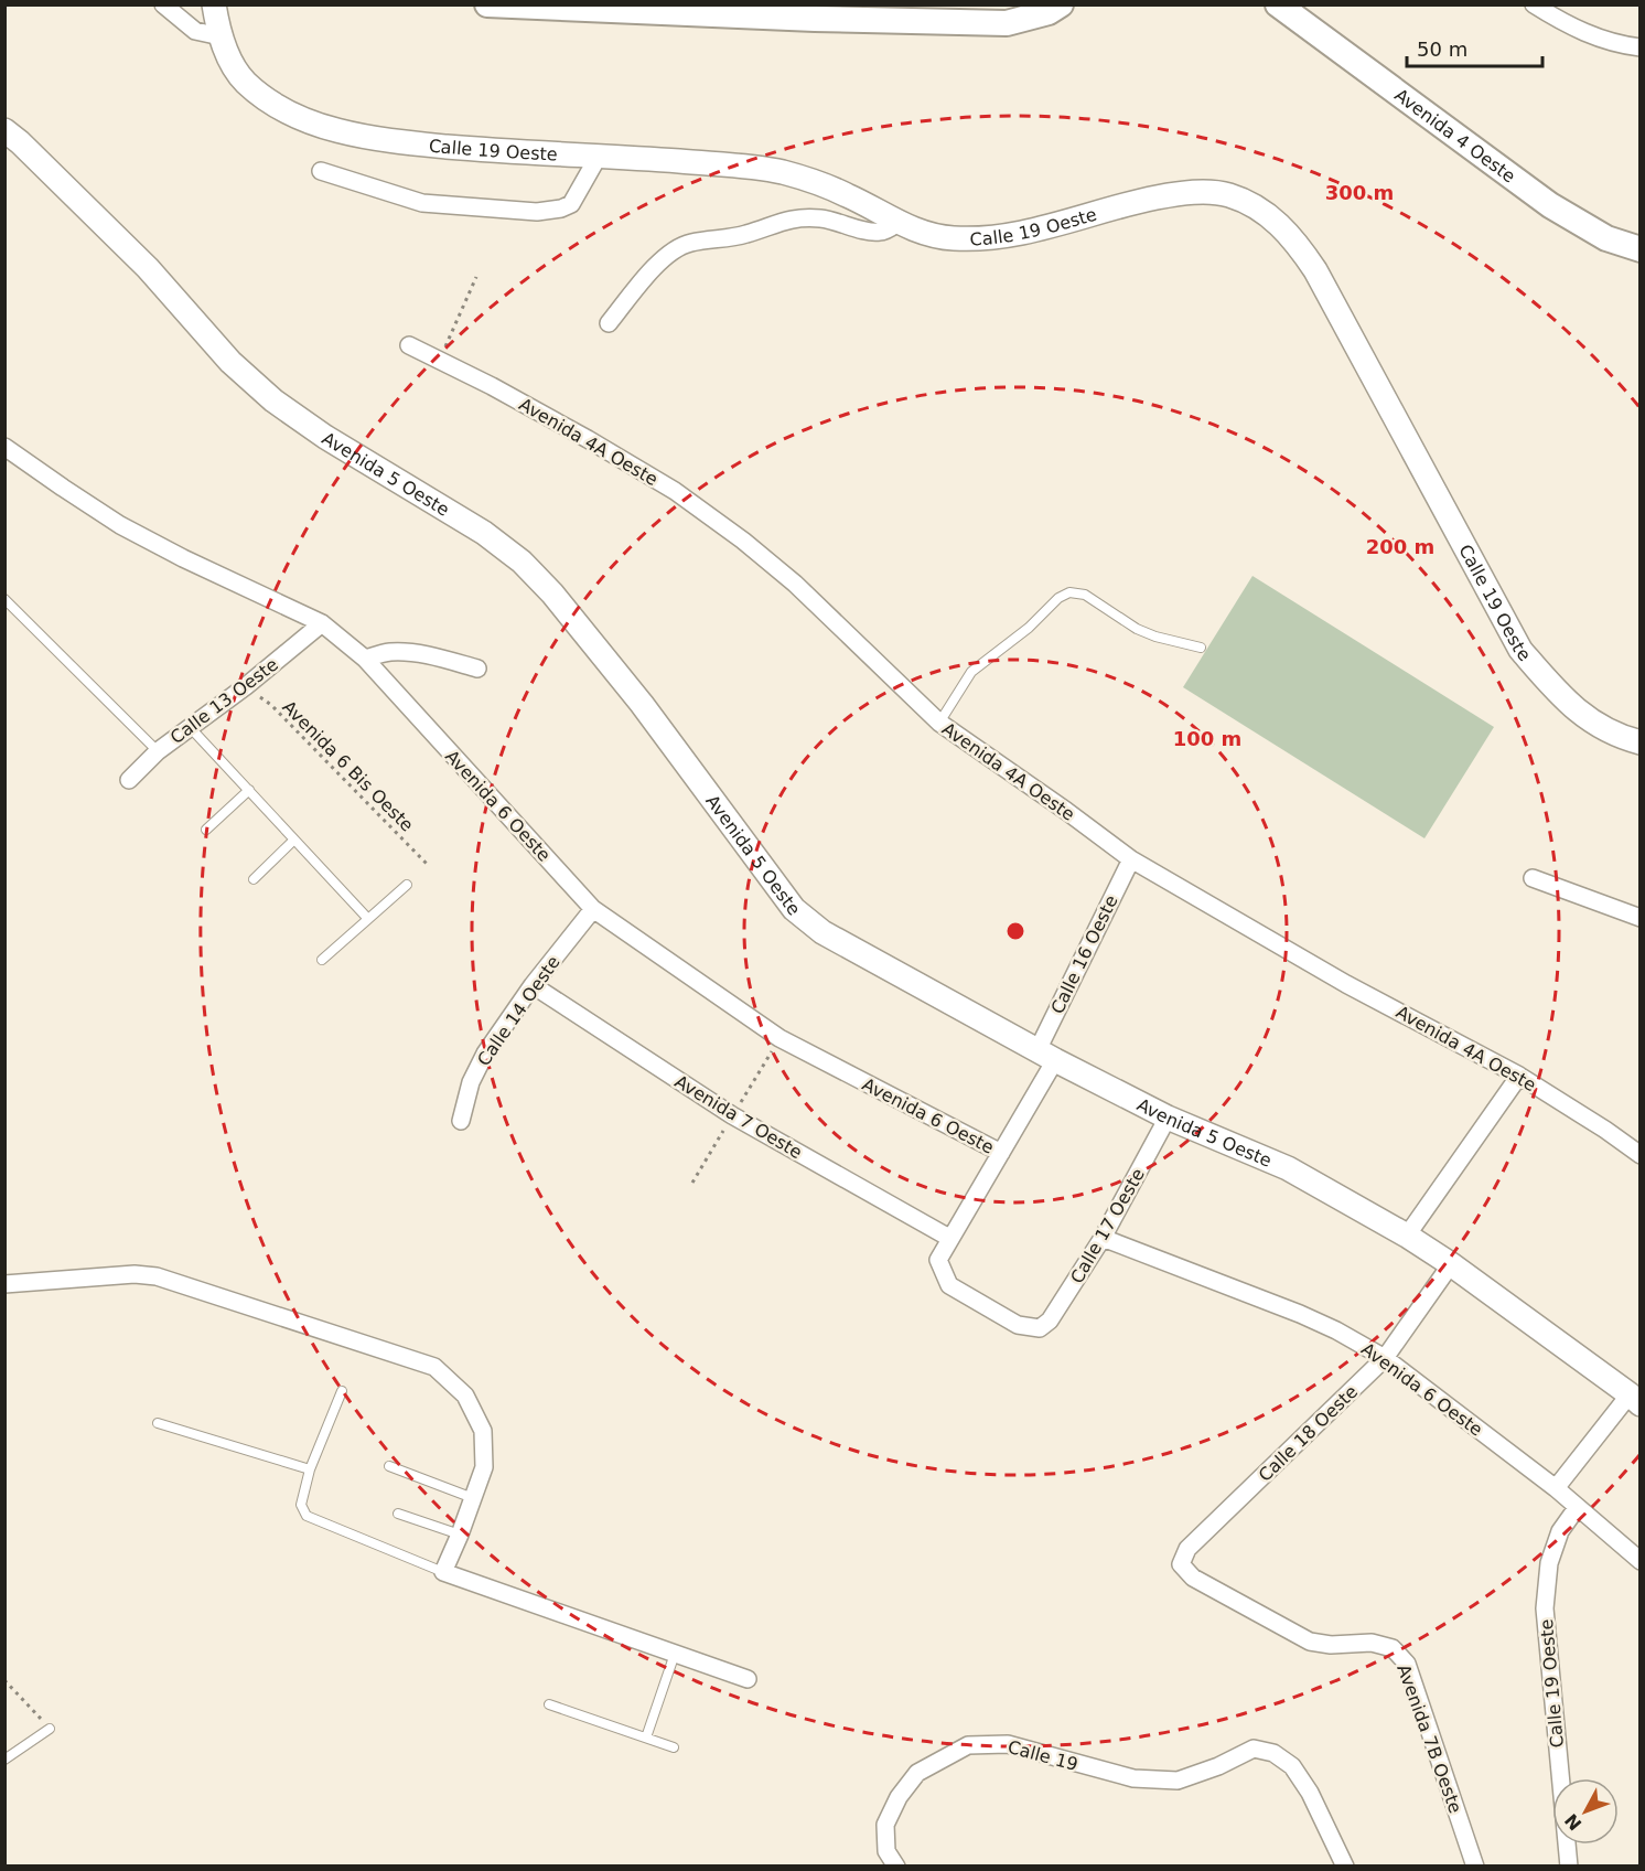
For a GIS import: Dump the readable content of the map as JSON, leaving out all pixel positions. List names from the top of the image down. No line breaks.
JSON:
{"streets":{"main road":["Avenida 4 Oeste"],"street":["Calle 19 Oeste","Avenida 4A Oeste","Avenida 5 Oeste","Calle 13 Oeste","Avenida 6 Oeste","Calle 16 Oeste","Calle 14 Oeste","Avenida 7 Oeste","Calle 17 Oeste","Calle 18 Oeste","Avenida 7B Oeste","Calle 19"],"path":["Avenida 6 Bis Oeste"]},"crossings":[["Calle 19 Oeste","Avenida 6 Oeste"],["Avenida 4A Oeste","Calle 16 Oeste"],["Avenida 5 Oeste","Calle 16 Oeste"],["Avenida 5 Oeste","Calle 17 Oeste"],["Avenida 5 Oeste","Calle 18 Oeste"],["Calle 13 Oeste","Avenida 6 Bis Oeste"],["Calle 13 Oeste","Avenida 6 Oeste"],["Avenida 6 Oeste","Calle 16 Oeste"],["Avenida 6 Oeste","Calle 14 Oeste"],["Avenida 6 Oeste","Calle 17 Oeste"],["Avenida 6 Oeste","Calle 18 Oeste"],["Calle 16 Oeste","Avenida 7 Oeste"],["Calle 16 Oeste","Calle 17 Oeste"],["Calle 14 Oeste","Avenida 7 Oeste"],["Calle 18 Oeste","Avenida 7B Oeste"]],"scale_bar":"50 m","north":"bottom left","rings":["300 m","200 m","100 m"]}
